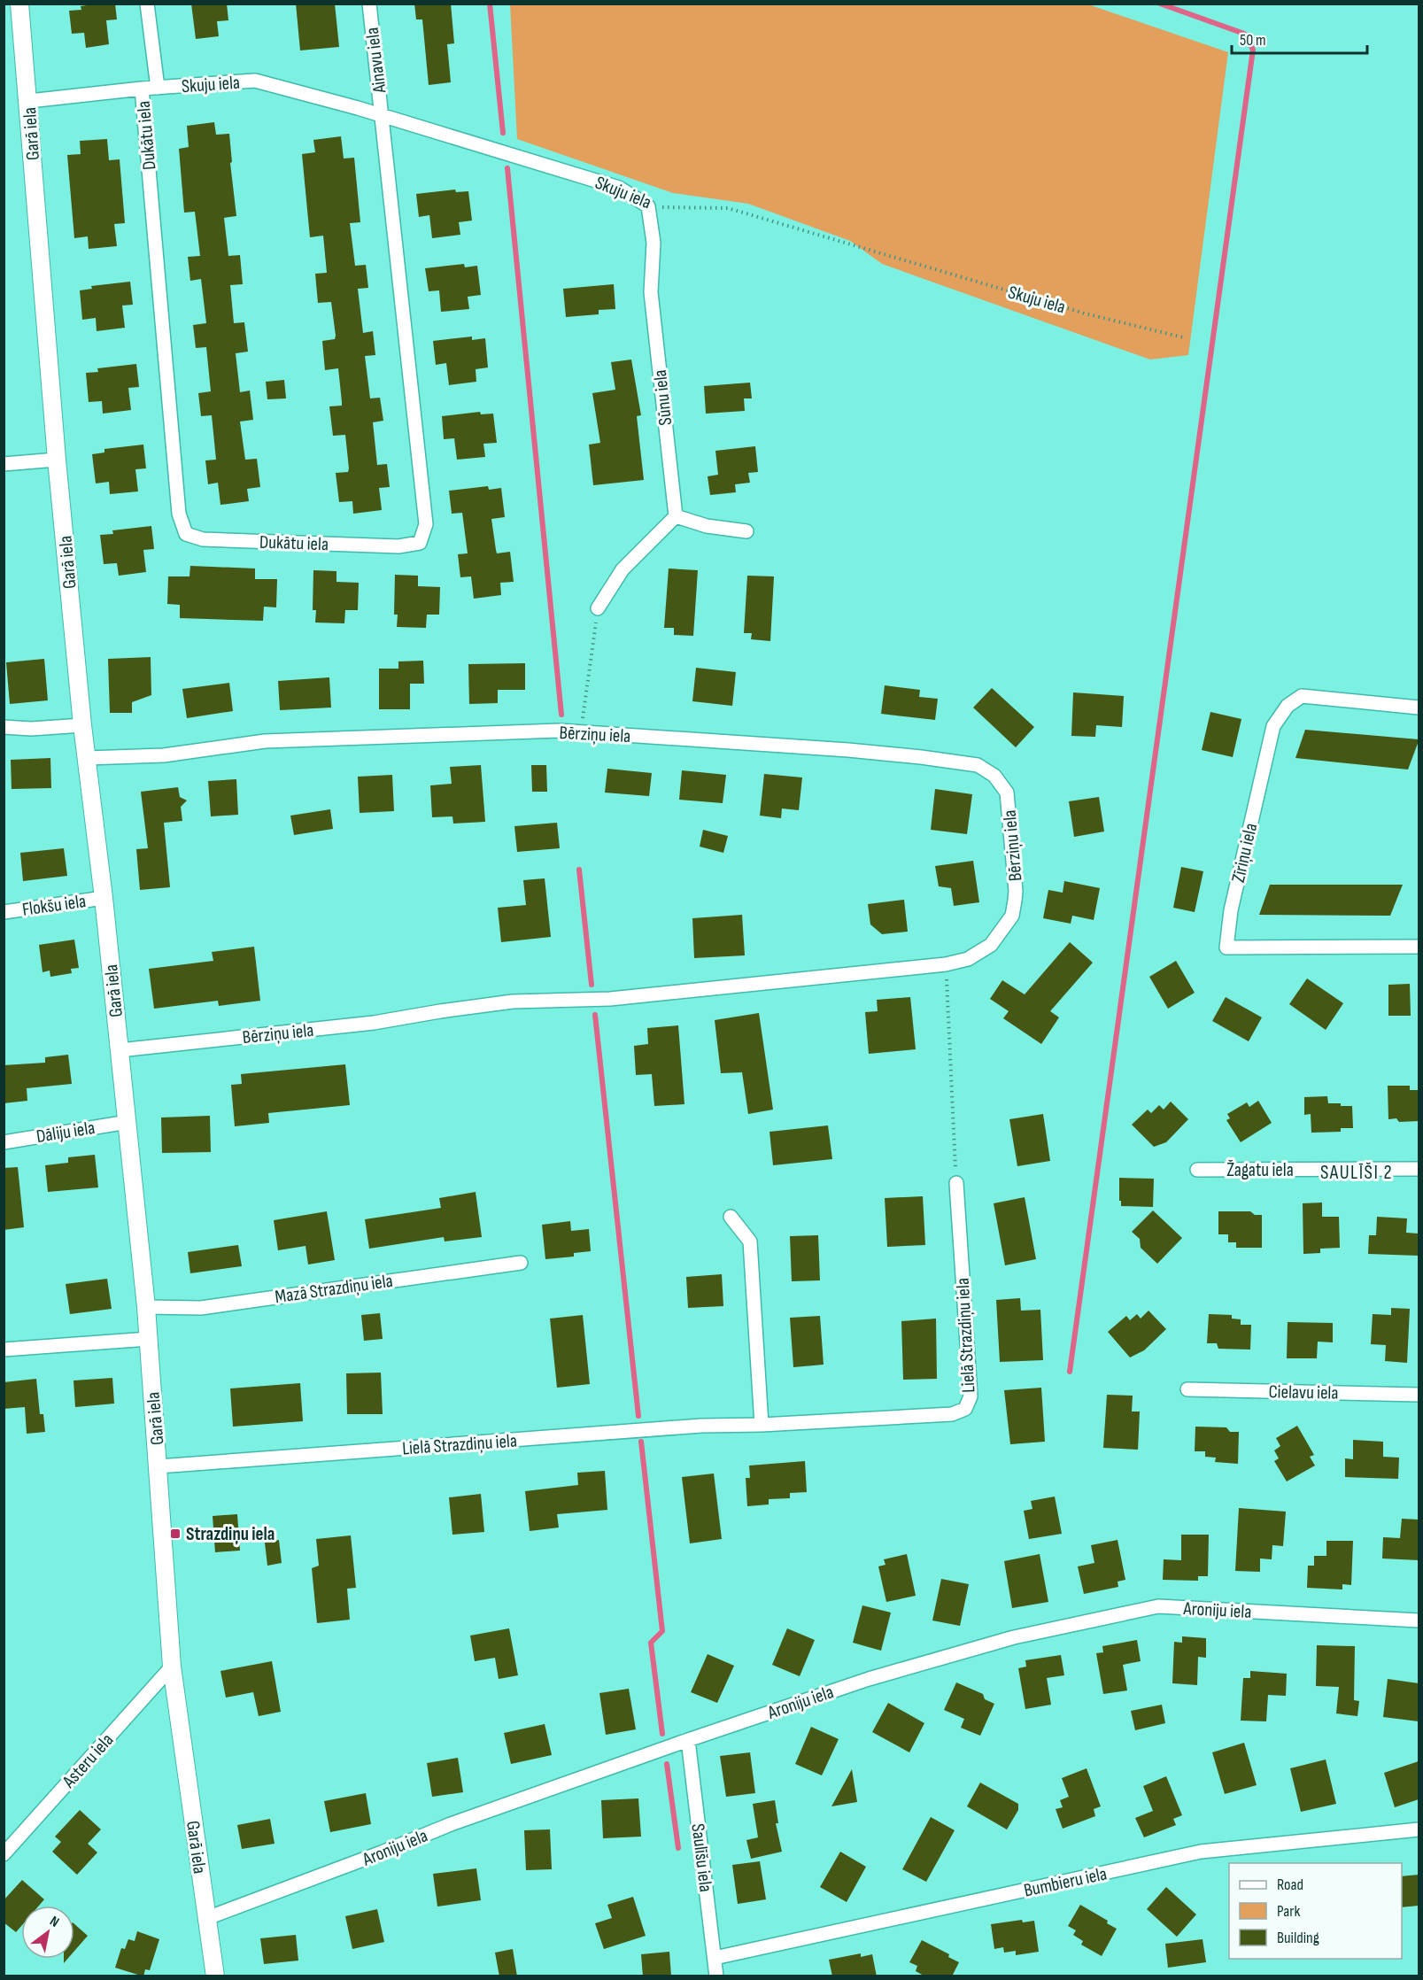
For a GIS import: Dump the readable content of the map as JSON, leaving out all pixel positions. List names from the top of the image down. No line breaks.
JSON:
{"streets":{"street":["Ainavu iela","Skuju iela","Garā iela","Dukātu iela","Sūnu iela","Bērziņu iela","Zīriņu iela","Flokšu iela","Dāliju iela","Žagatu iela","Mazā Strazdiņu iela","Lielā Strazdiņu iela","Cielavu iela","Aroniju iela","Asteru iela","Saulīšu iela","Bumbieru iela"]},"crossings":[["Ainavu iela","Skuju iela"],["Ainavu iela","Dukātu iela"],["Skuju iela","Garā iela"],["Skuju iela","Dukātu iela"],["Skuju iela","Sūnu iela"],["Garā iela","Bērziņu iela"],["Garā iela","Flokšu iela"],["Garā iela","Dāliju iela"],["Garā iela","Mazā Strazdiņu iela"],["Garā iela","Lielā Strazdiņu iela"],["Garā iela","Aroniju iela"],["Garā iela","Asteru iela"],["Aroniju iela","Saulīšu iela"],["Saulīšu iela","Bumbieru iela"]],"districts":["SAULĪŠI 2"],"places":{"transit":["Strazdiņu iela"]},"legend":["Road","Park","Building"],"scale_bar":"50 m","north":"top right"}
